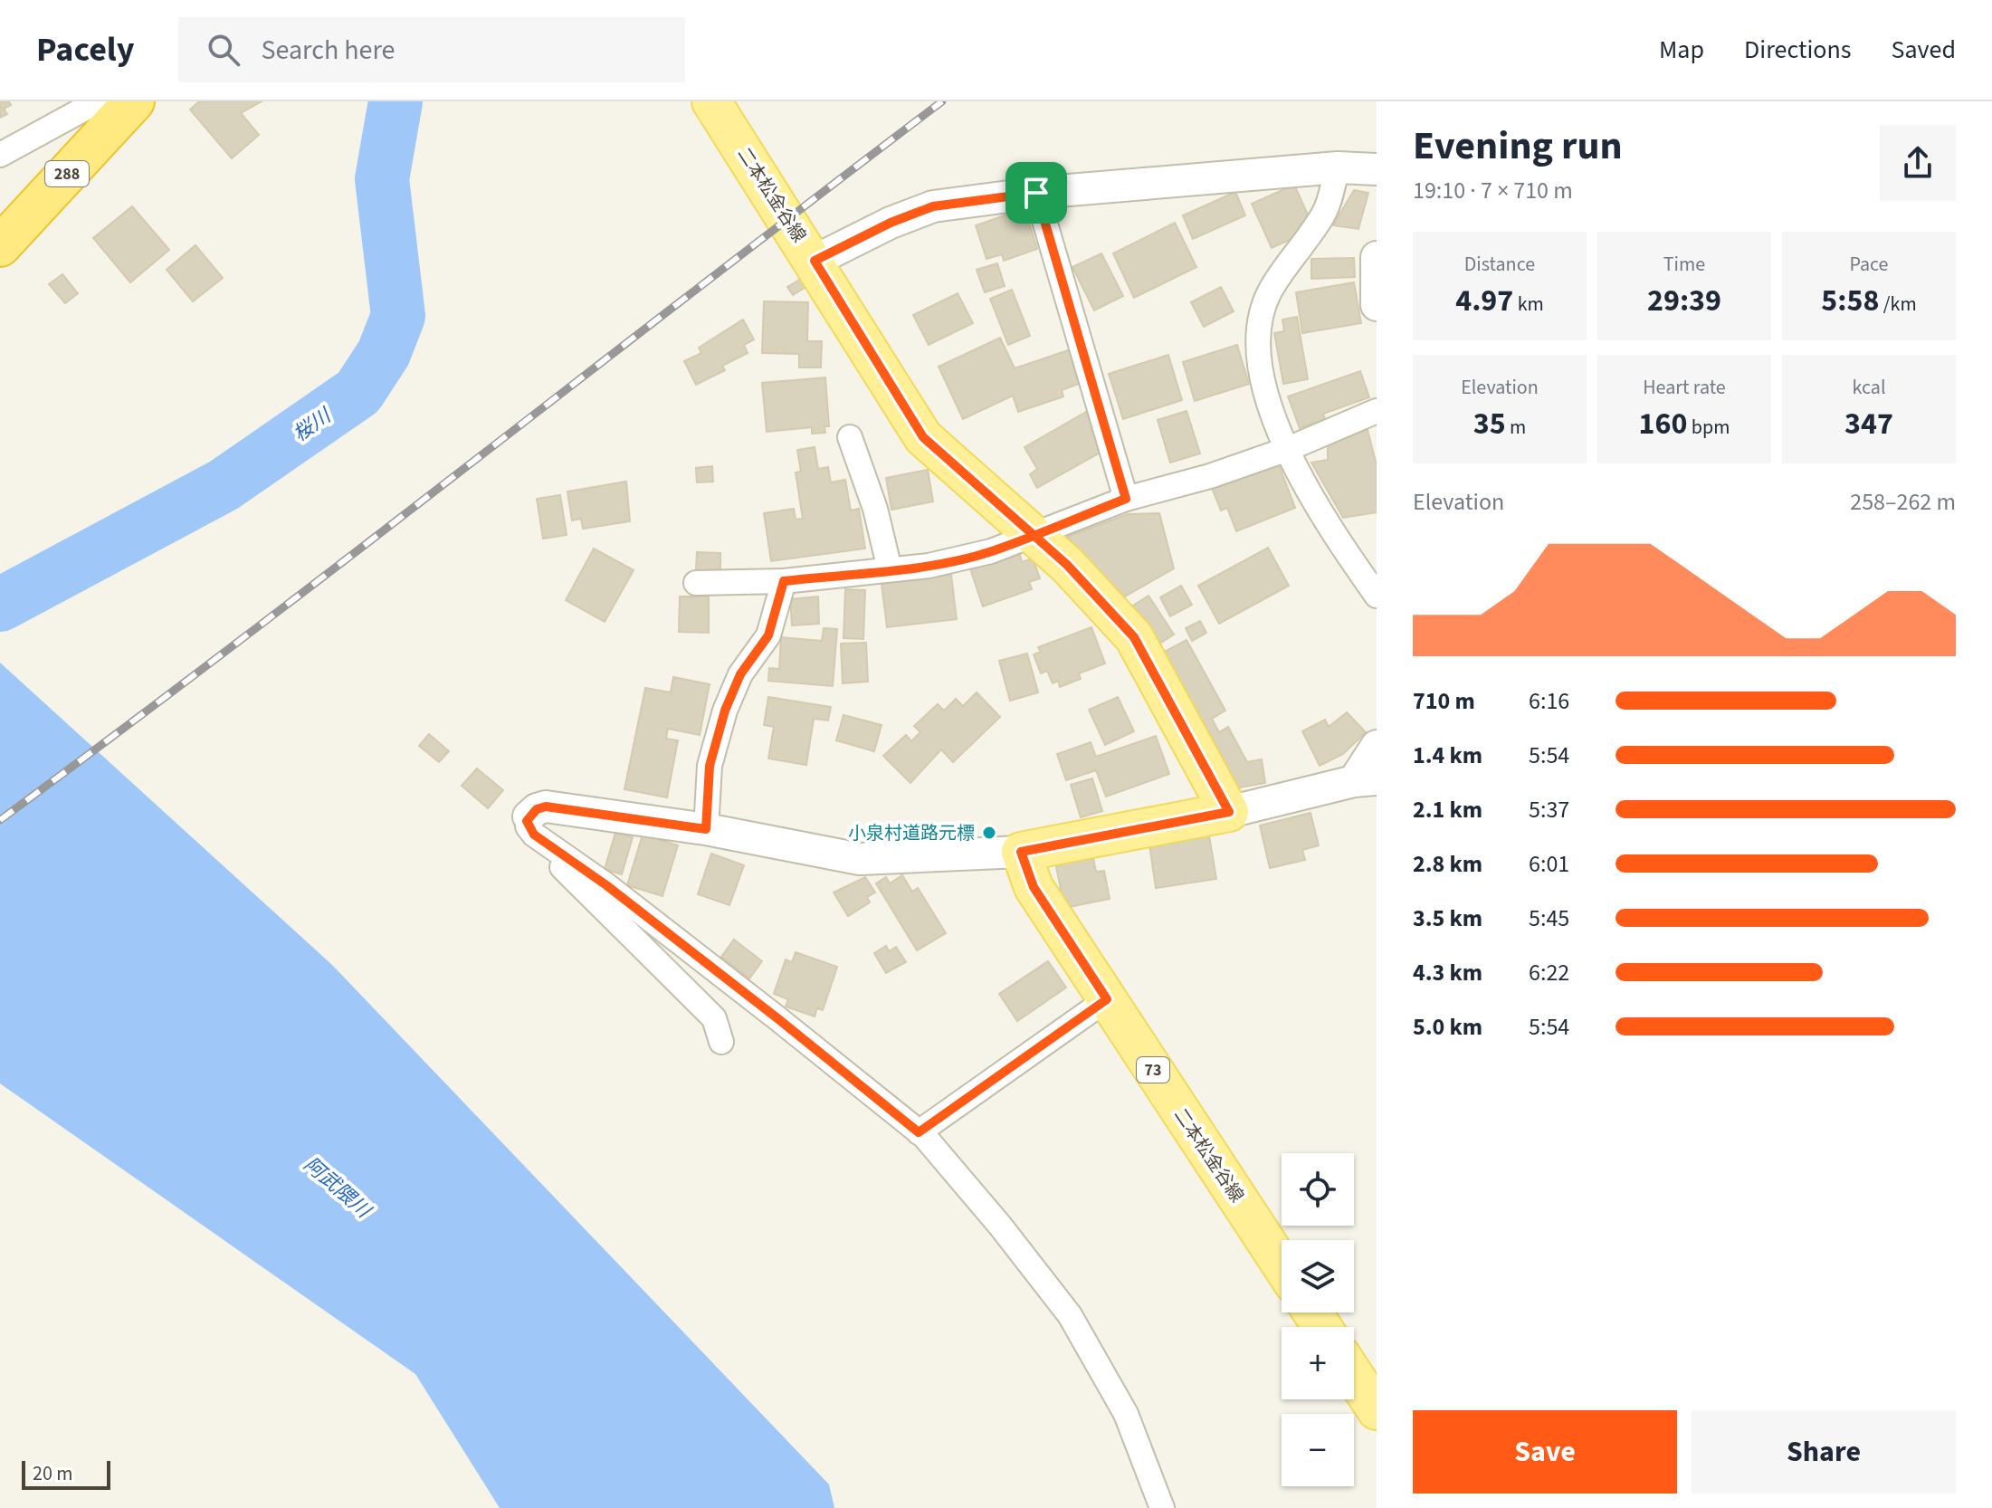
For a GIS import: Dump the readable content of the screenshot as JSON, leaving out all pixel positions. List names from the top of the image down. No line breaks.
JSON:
{"streets":{"highway":["288"],"main road":["二本松金谷線","73"]},"water":["桜川","阿武隈川"],"places":["小泉村道路元標"],"scale_bar":"20 m","page":{"header":"Pacely","search":"Search here","nav":["Map","Directions","Saved"],"heading":["Evening run","19:10 · 7 × 710 m"],"stats":[["Distance","4.97 km"],["Time","29:39"],["Pace","5:58 /km"],["Elevation","35 m"],["Heart rate","160 bpm"],["kcal","347"]],"chart":["Elevation","258–262 m"],"list":[{"name":"710 m","note":"6:16"},{"name":"1.4 km","note":"5:54"},{"name":"2.1 km","note":"5:37"},{"name":"2.8 km","note":"6:01"},{"name":"3.5 km","note":"5:45"},{"name":"4.3 km","note":"6:22"},{"name":"5.0 km","note":"5:54"}],"map_buttons":["+","−"],"buttons":["Save","Share"],"scale":"20 m"}}
